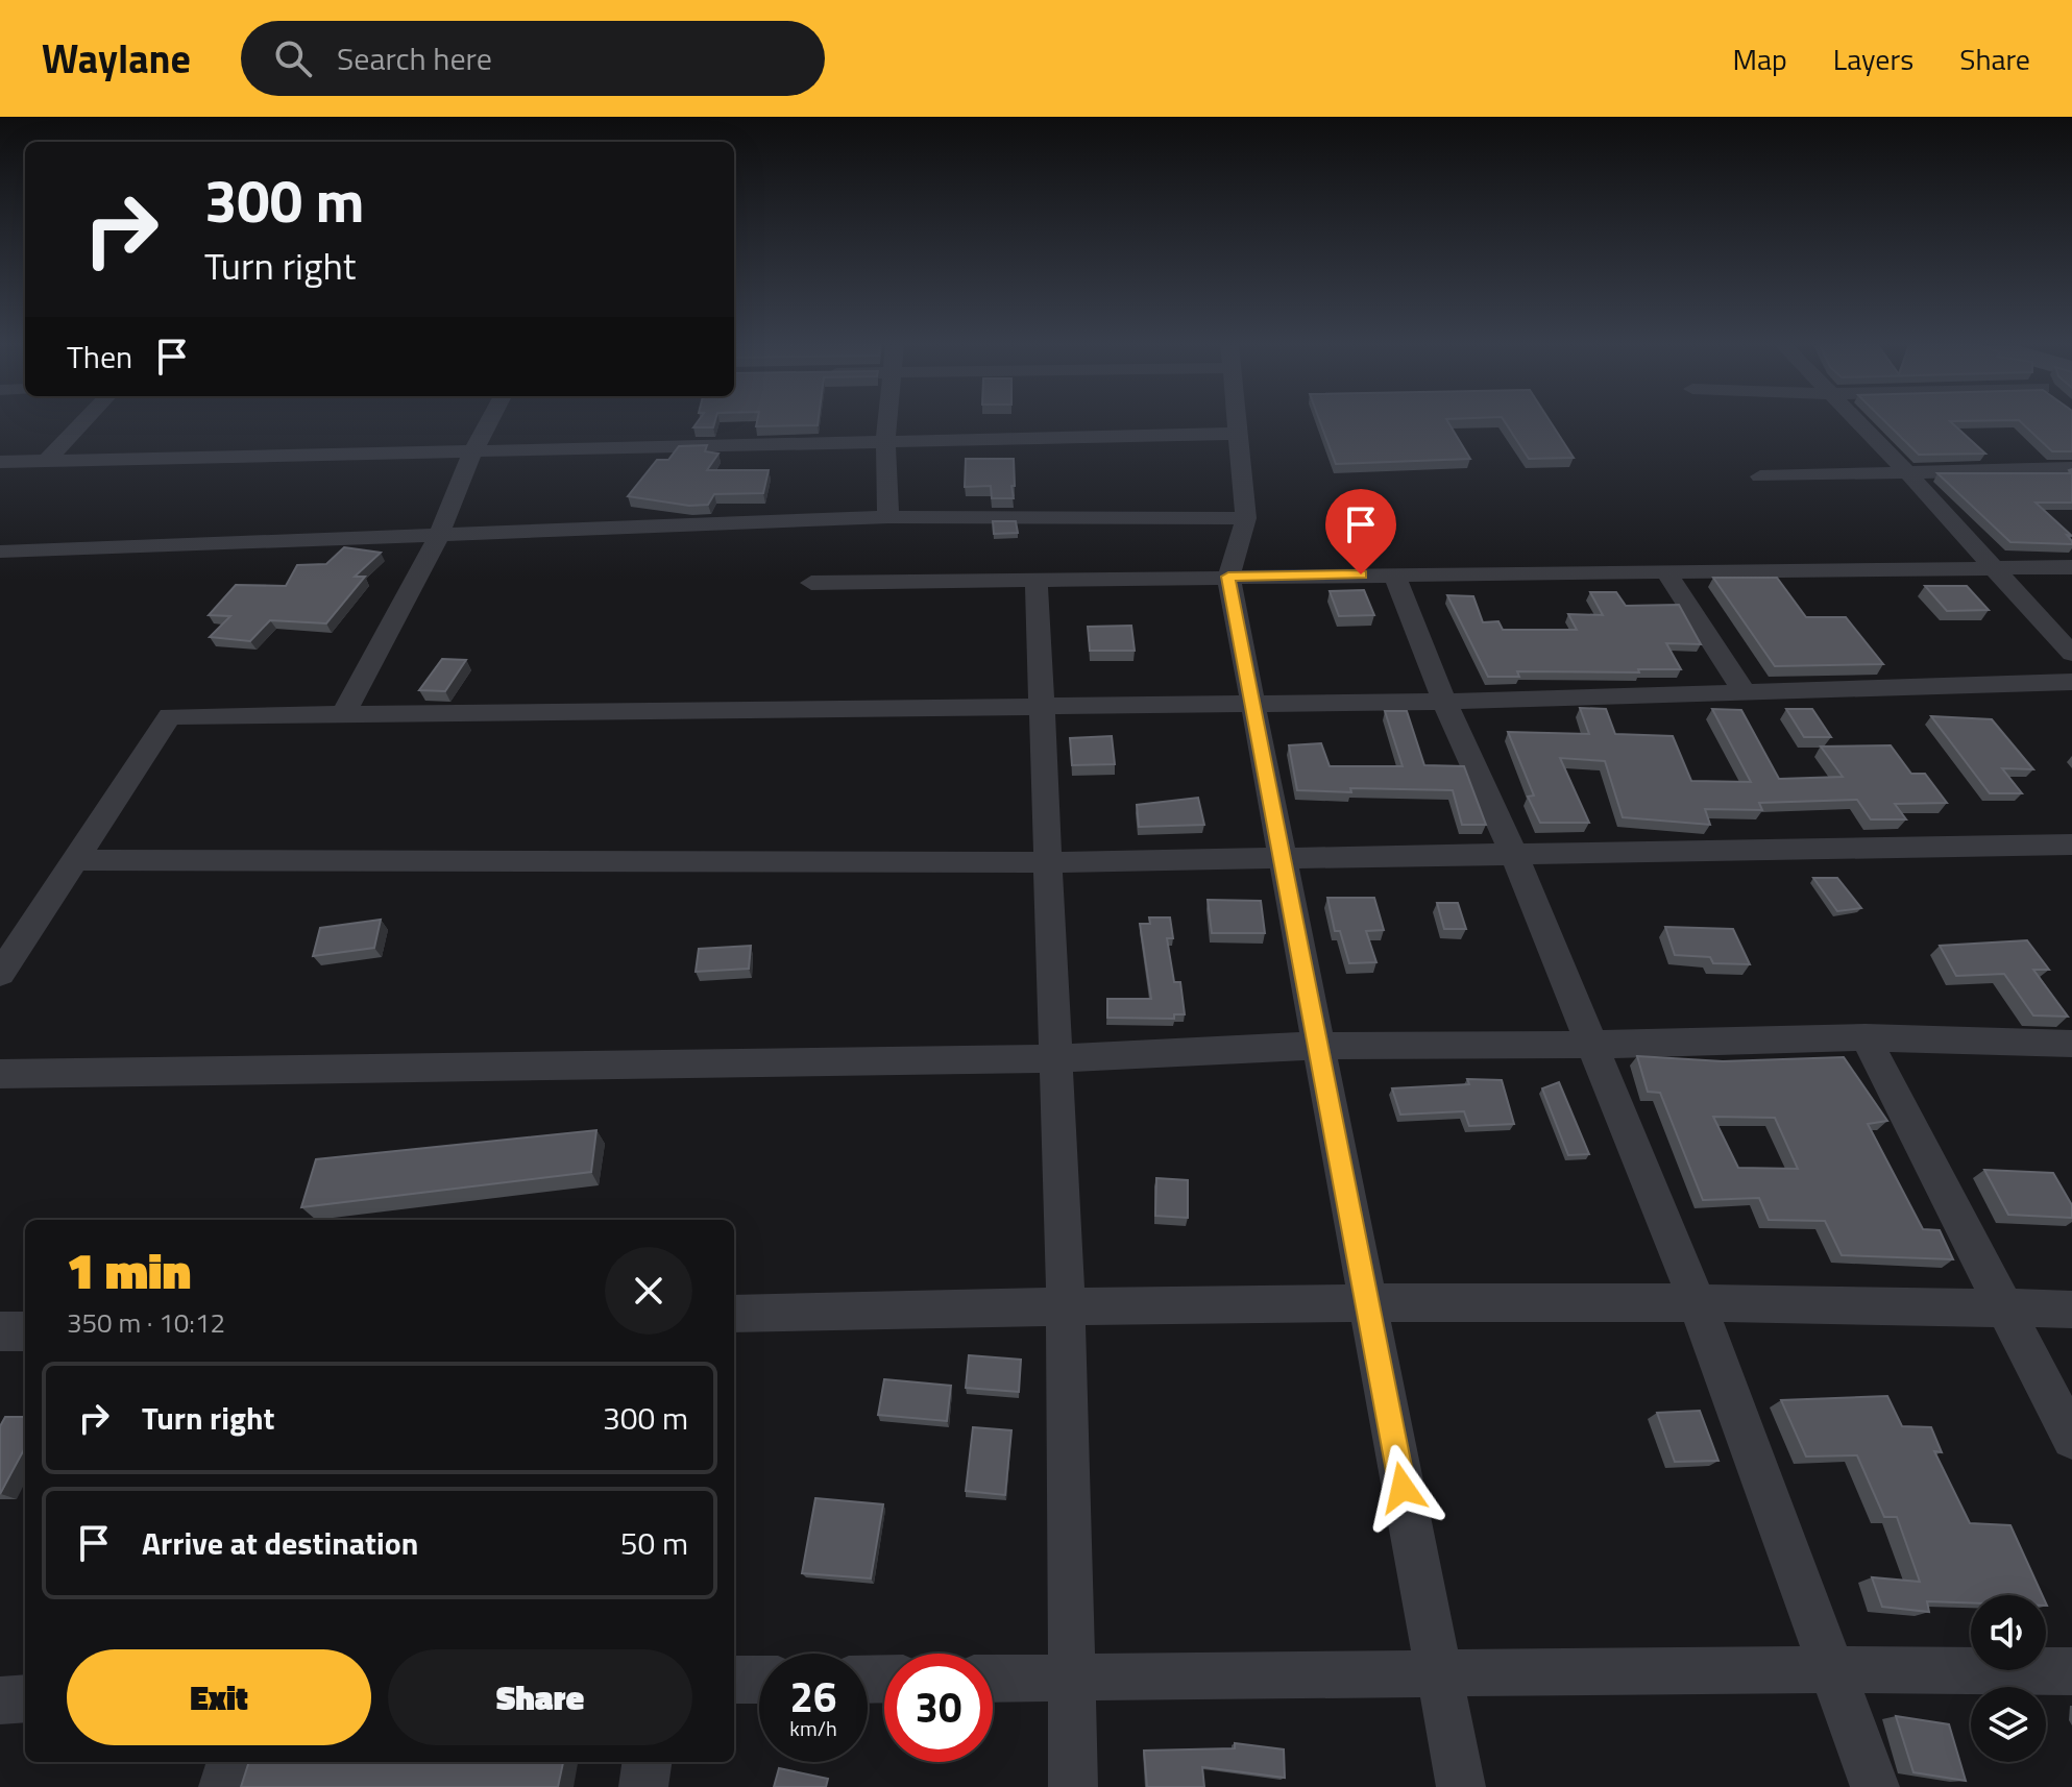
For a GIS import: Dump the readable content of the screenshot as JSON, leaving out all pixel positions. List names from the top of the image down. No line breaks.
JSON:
{"page":{"header":"Waylane","search":"Search here","nav":["Map","Layers","Share"],"turn":["300 m","Turn right"],"then":"Then","heading":["1 min","350 m · 10:12"],"list":[{"name":"Turn right","value":"300 m"},{"name":"Arrive at destination","value":"50 m"}],"buttons":["Exit","Share"],"speed":"26 km/h","limit":"30"}}
